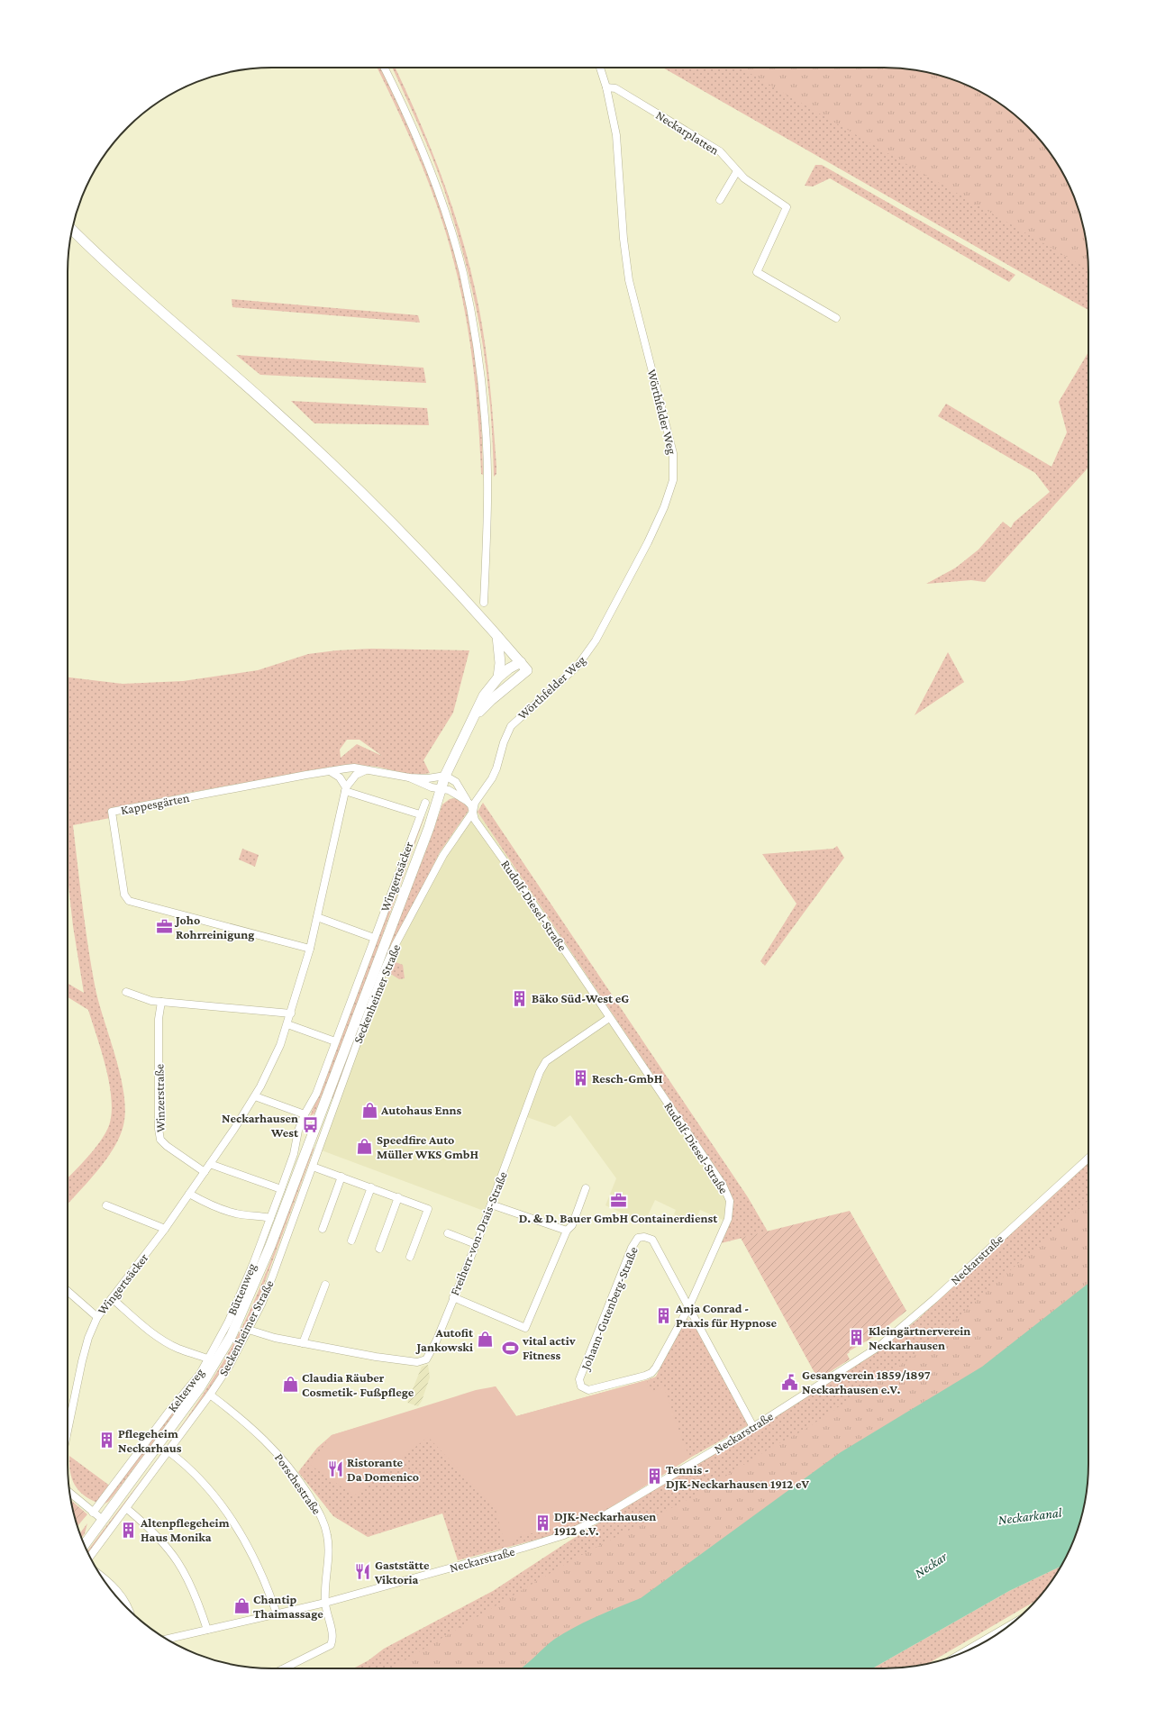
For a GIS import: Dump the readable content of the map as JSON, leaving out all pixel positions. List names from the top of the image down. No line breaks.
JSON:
{"streets":{"street":["Neckarplatten","Wörthfelder Weg","Kappesgärten","Wingertsäcker","Rudolf-Diesel-Straße","Seckenheimer Straße","Winzerstraße","Freiherr-von-Drais-Straße","Neckarstraße","Büttenweg","Johann-Gutenberg-Straße","Kelterweg","Porschestraße"]},"crossings":[["Neckarplatten","Wörthfelder Weg"],["Wörthfelder Weg","Rudolf-Diesel-Straße"],["Wörthfelder Weg","Seckenheimer Straße"],["Kappesgärten","Wingertsäcker"],["Kappesgärten","Rudolf-Diesel-Straße"],["Wingertsäcker","Winzerstraße"],["Wingertsäcker","Büttenweg"],["Wingertsäcker","Kelterweg"],["Rudolf-Diesel-Straße","Seckenheimer Straße"],["Rudolf-Diesel-Straße","Freiherr-von-Drais-Straße"],["Rudolf-Diesel-Straße","Johann-Gutenberg-Straße"],["Seckenheimer Straße","Freiherr-von-Drais-Straße"],["Seckenheimer Straße","Porschestraße"],["Neckarstraße","Johann-Gutenberg-Straße"],["Neckarstraße","Porschestraße"],["Büttenweg","Kelterweg"]],"water":["Neckarkanal","Neckar"],"places":{"office":["Joho Rohrreinigung","D. & D. Bauer GmbH Containerdienst"],"building":["Bäko Süd-West eG","Resch-GmbH","Anja Conrad - Praxis für Hypnose","Kleingärtnerverein Neckarhausen","Pflegeheim Neckarhaus","Tennis - DJK-Neckarhausen 1912 eV","DJK-Neckarhausen 1912 e.V.","Altenpflegeheim Haus Monika"],"shop":["Autohaus Enns","Speedfire Auto Müller WKS GmbH","Autofit Jankowski","Claudia Räuber Cosmetik- Fußpflege","Chantip Thaimassage"],"bus stop":["Neckarhausen West"],"sports":["vital activ Fitness"],"public building":["Gesangverein 1859/1897 Neckarhausen e.V."],"restaurant":["Ristorante Da Domenico","Gaststätte Viktoria"]}}
